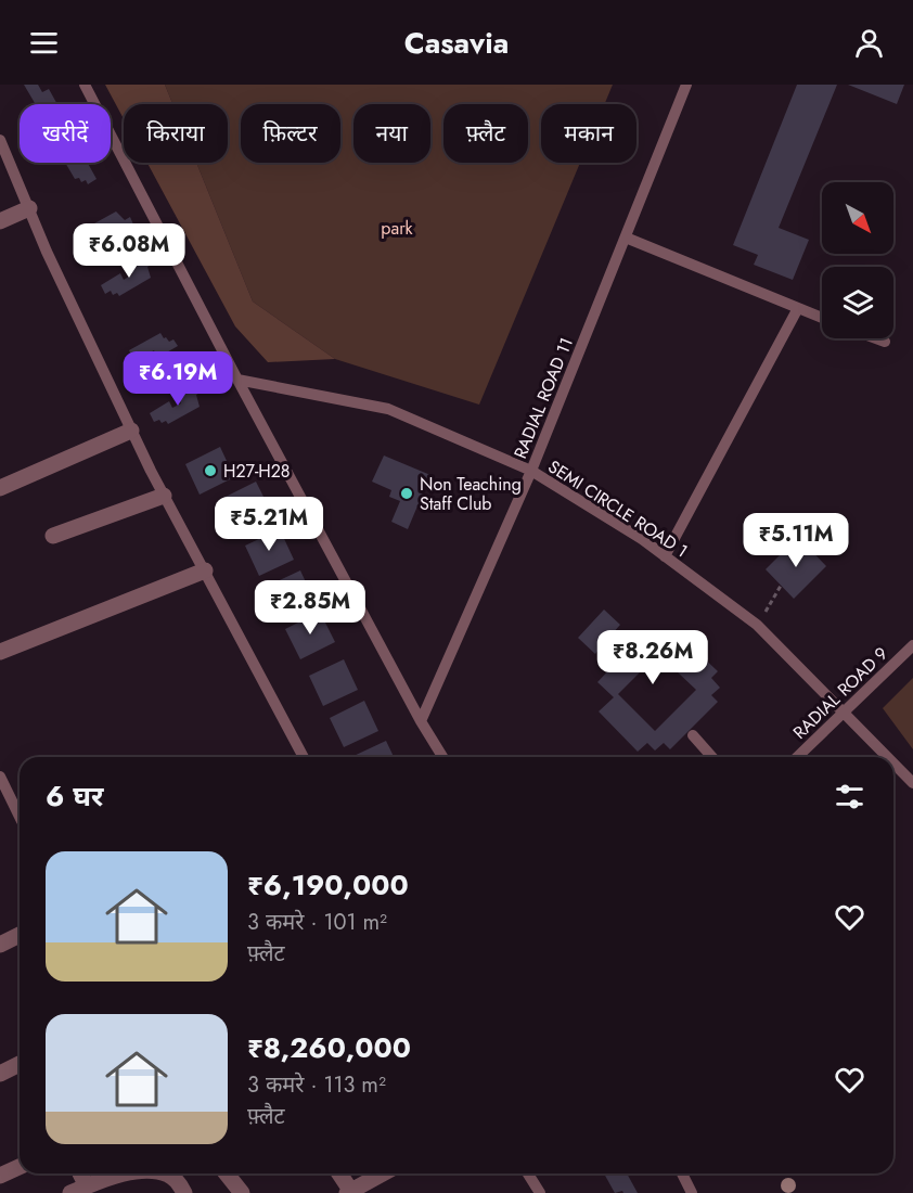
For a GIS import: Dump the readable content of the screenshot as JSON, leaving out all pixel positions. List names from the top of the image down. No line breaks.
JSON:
{"streets":{"lane":["RADIAL ROAD 11","SEMI CIRCLE ROAD 1","RADIAL ROAD 9"]},"crossings":[["RADIAL ROAD 11","SEMI CIRCLE ROAD 1"],["SEMI CIRCLE ROAD 1","RADIAL ROAD 9"]],"parks":["park"],"places":["H27-H28","Non Teaching Staff Club"],"north":"bottom right","page":{"header":"Casavia","chip":["खरीदें","किराया","फ़िल्टर","नया","फ़्लैट","मकान"],"price":["₹6.08M","₹6.19M","₹5.21M","₹5.11M","₹2.85M","₹8.26M"],"heading":"6 घर","list":[{"name":"₹6,190,000","note":"3 कमरे · 101 m² · फ़्लैट"},{"name":"₹8,260,000","note":"3 कमरे · 113 m² · फ़्लैट"}]}}
